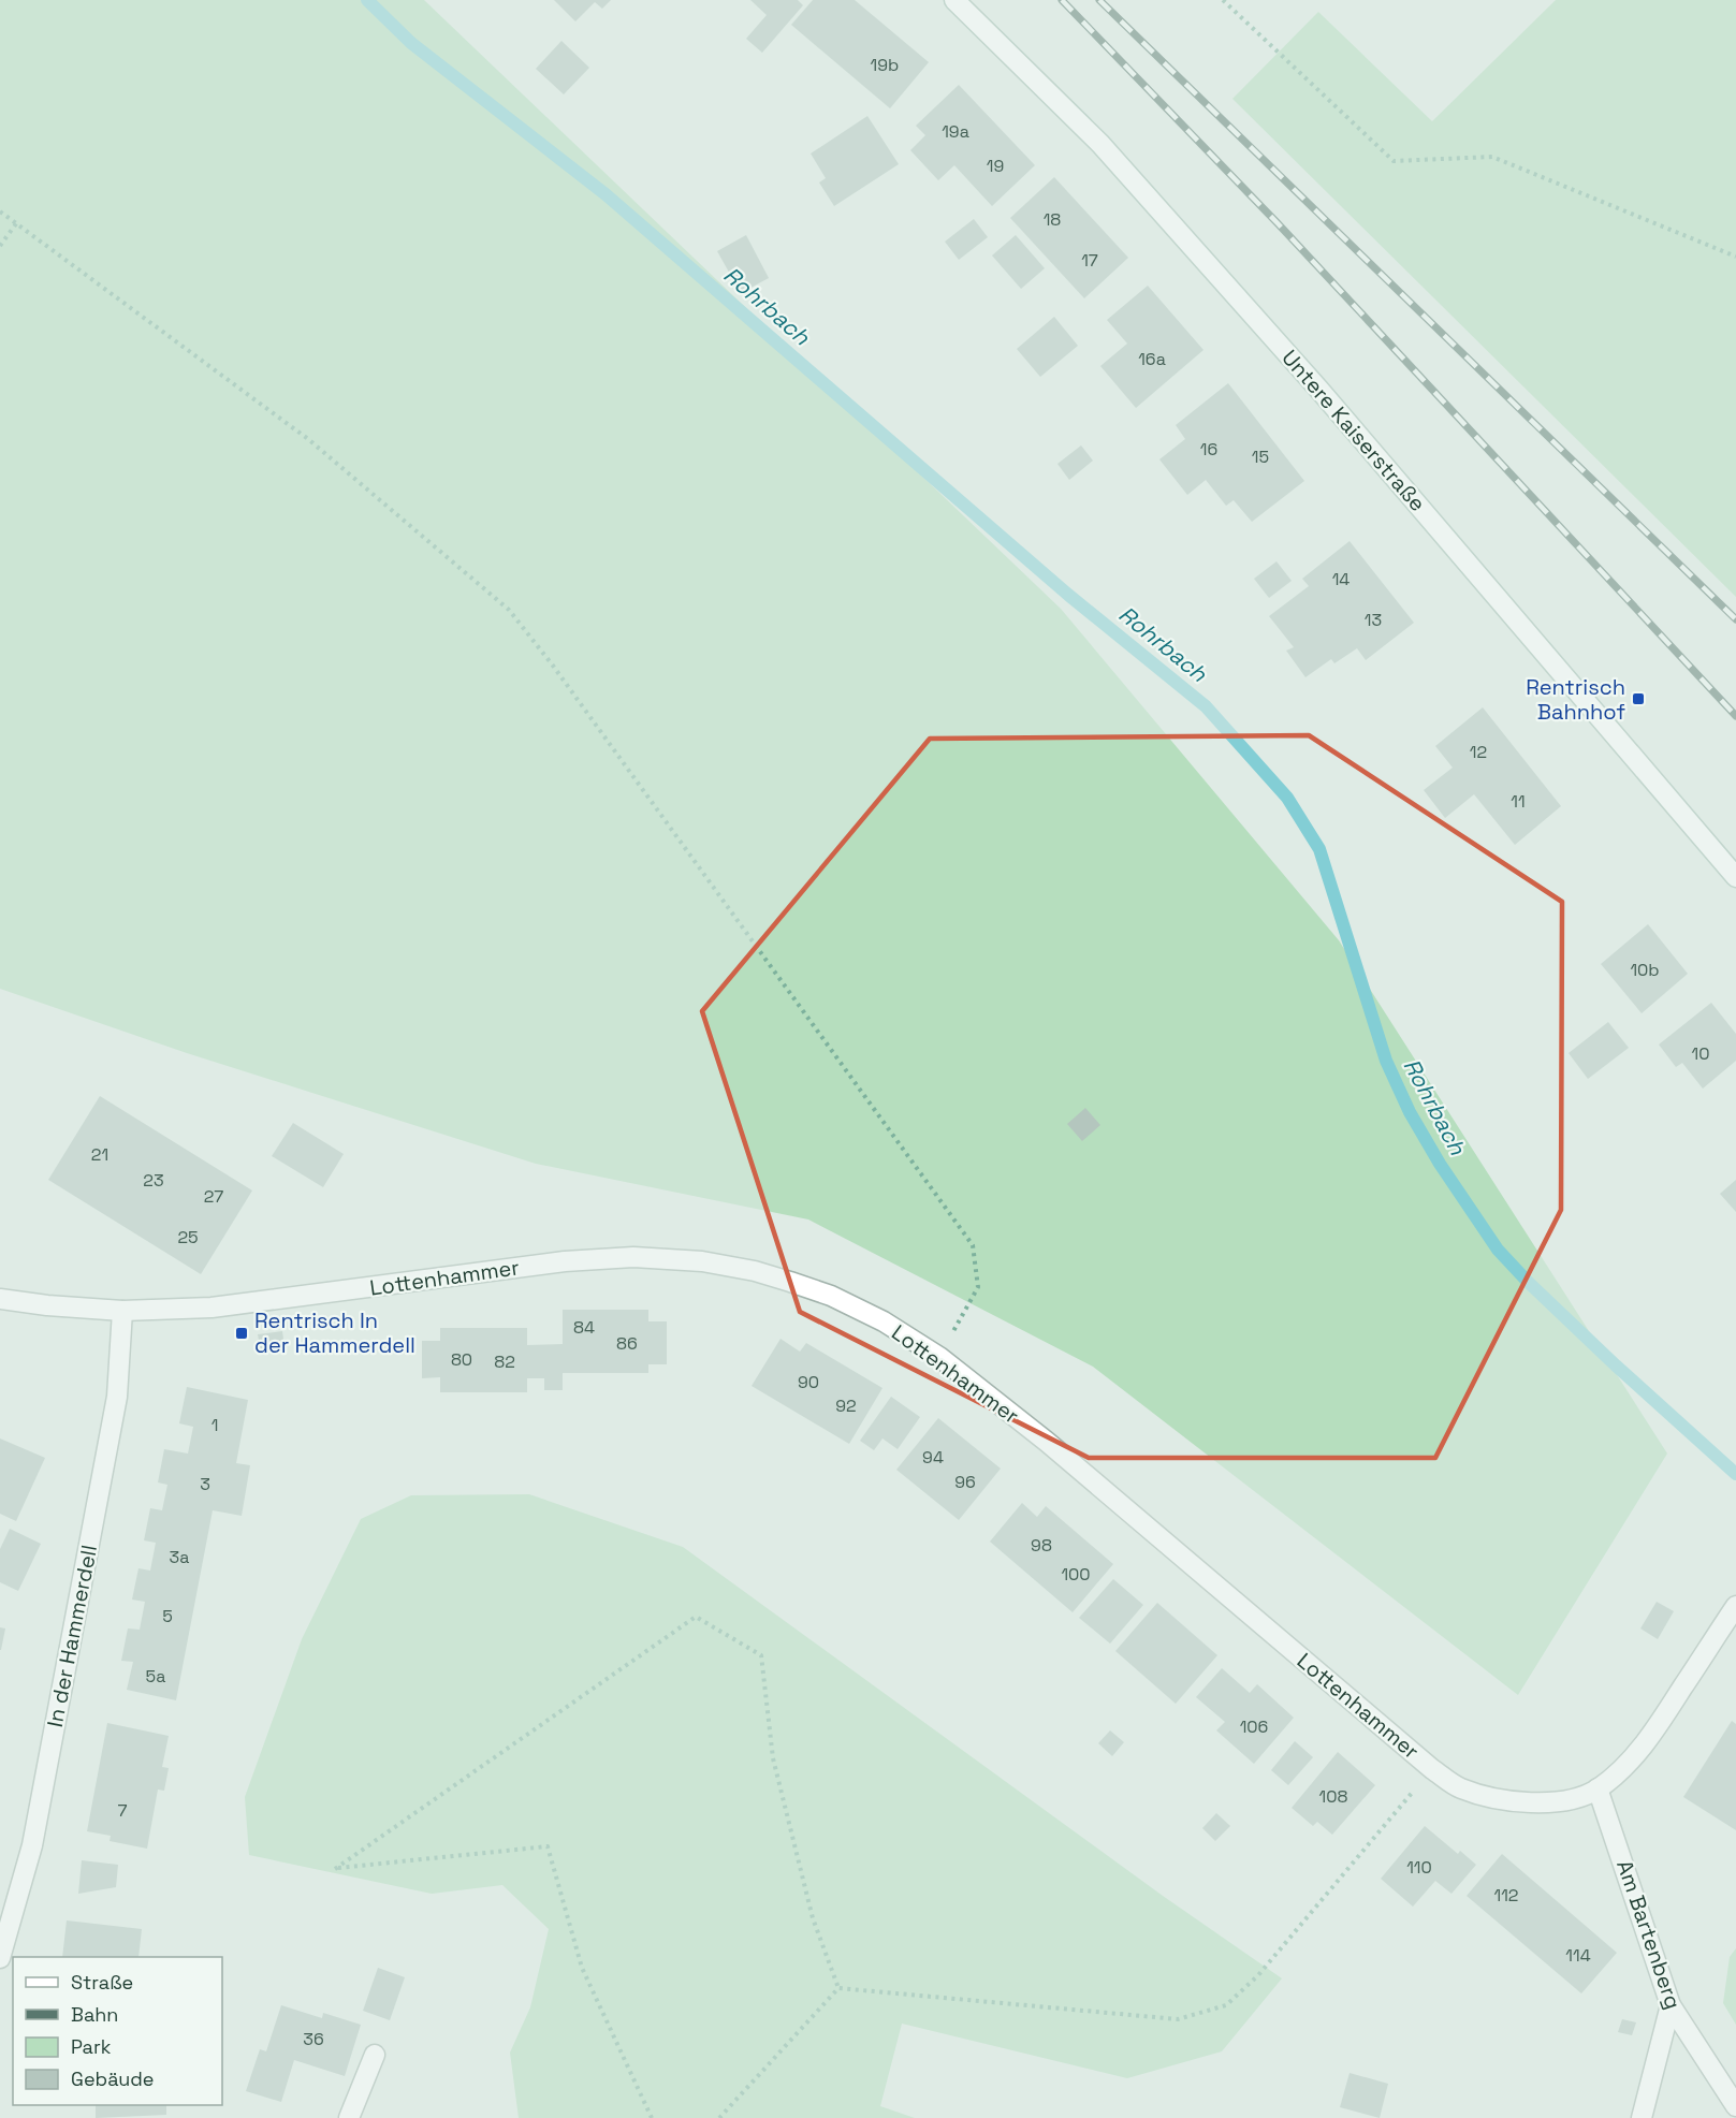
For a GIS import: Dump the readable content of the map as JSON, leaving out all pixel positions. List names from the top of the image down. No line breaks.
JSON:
{"streets":{"street":["Untere Kaiserstraße","Lottenhammer","In der Hammerdell","Am Bartenberg"]},"crossings":[["Lottenhammer","In der Hammerdell"],["Lottenhammer","Am Bartenberg"]],"water":["Rohrbach"],"places":{"transit":["Rentrisch Bahnhof","Rentrisch In der Hammerdell"]},"house_numbers":["19b","19a","19","18","17","16a","16","15","14","13","12","11","10b","10","21","23","27","25","84","86","80","82","90","92","1","94","96","3","98","3a","100","5","5a","106","108","7","110","112","114","36"],"legend":["Straße","Bahn","Park","Gebäude"]}
